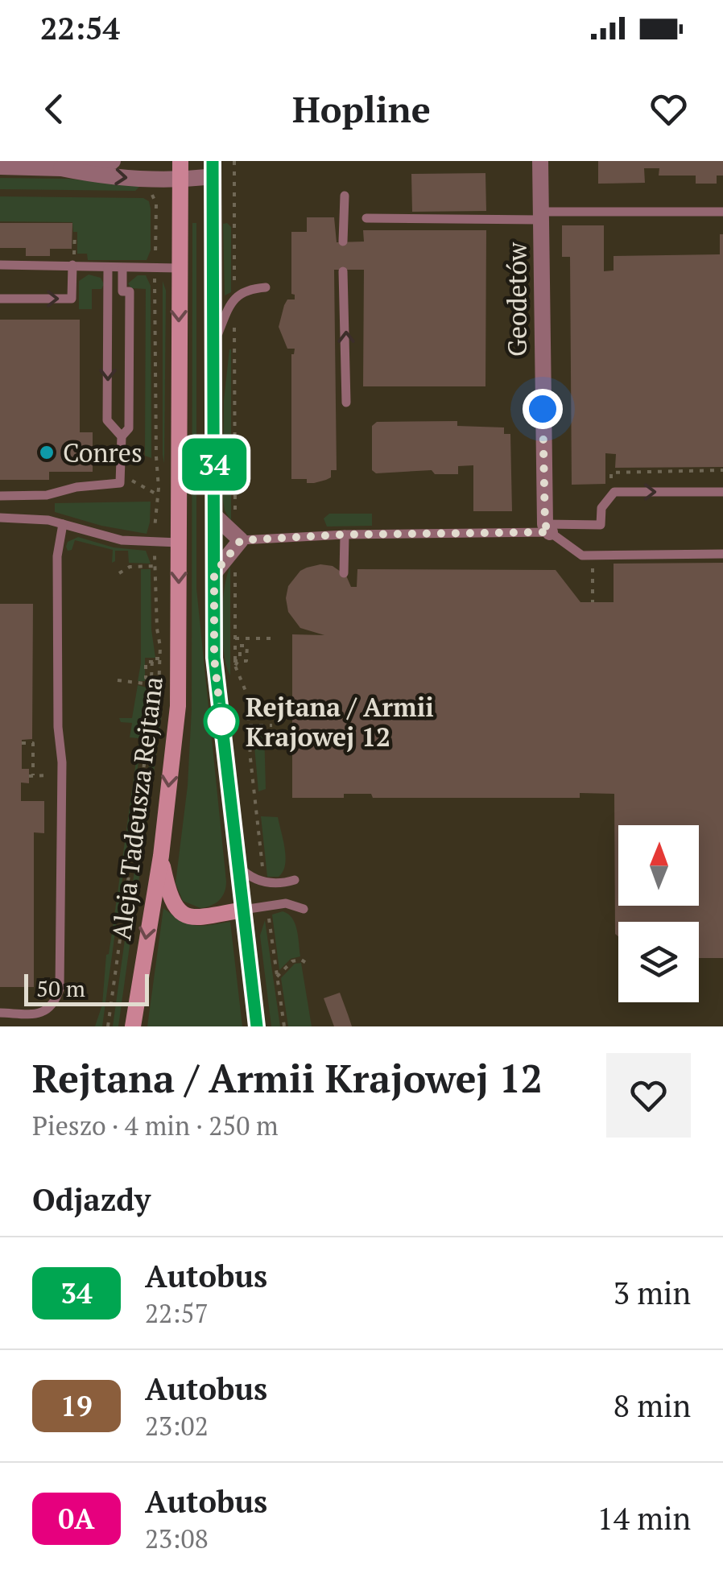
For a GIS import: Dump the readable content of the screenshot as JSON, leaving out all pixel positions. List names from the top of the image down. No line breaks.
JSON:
{"streets":{"main road":["Aleja Tadeusza Rejtana"],"street":["Geodetów"]},"places":["Conres","Rejtana / Armii Krajowej 12"],"lines":["bus line 34"],"scale_bar":"50 m","north":"top","page":{"status":"22:54","header":"Hopline","on_map":"34","scale":"50 m","heading":[["Rejtana / Armii Krajowej 12","Pieszo · 4 min · 250 m"],"Odjazdy"],"list":[{"mark":"34","name":"Autobus","note":"22:57","value":"3 min"},{"mark":"19","name":"Autobus","note":"23:02","value":"8 min"},{"mark":"0A","name":"Autobus","note":"23:08","value":"14 min"}]}}
